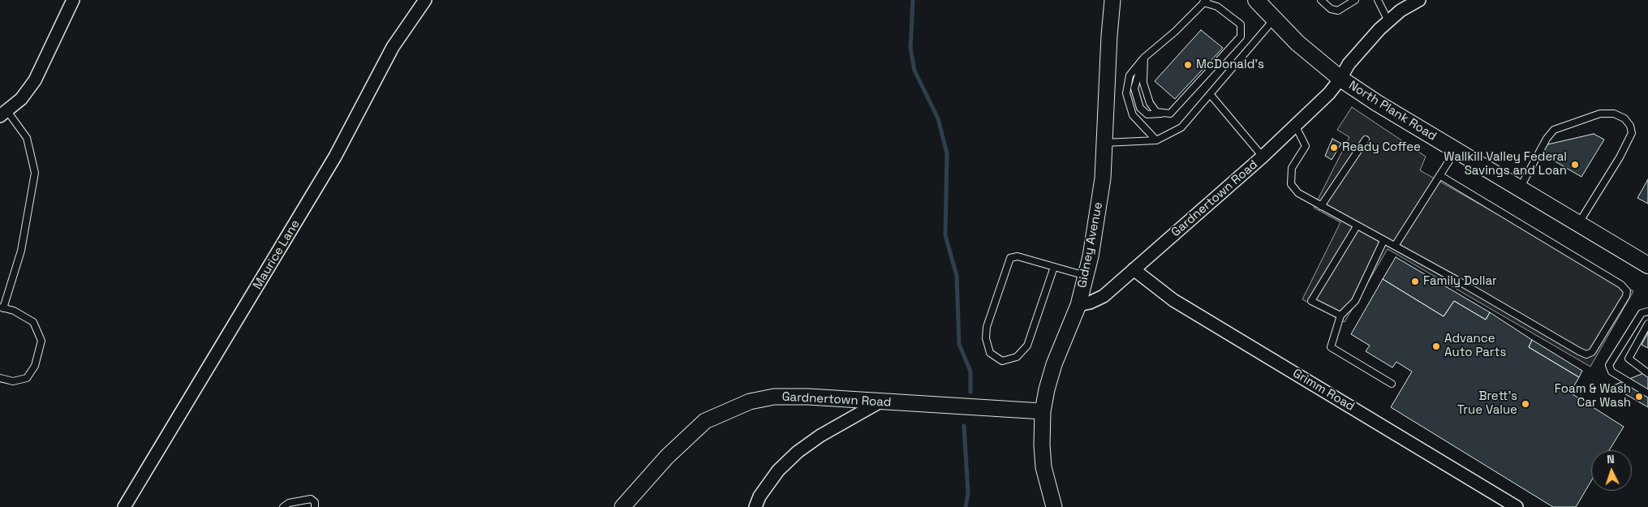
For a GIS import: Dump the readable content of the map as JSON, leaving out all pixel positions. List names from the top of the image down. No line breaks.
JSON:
{"streets":{"main road":["North Plank Road"],"street":["Gardnertown Road","Gidney Avenue","Maurice Lane","Grimm Road"]},"crossings":[["North Plank Road","Gardnertown Road"],["Gardnertown Road","Gidney Avenue"],["Gardnertown Road","Grimm Road"]],"places":["McDonald's","Ready Coffee","Wallkill Valley Federal Savings and Loan","Family Dollar","Advance Auto Parts","Foam & Wash Car Wash","Brett's True Value"],"north":"top"}
